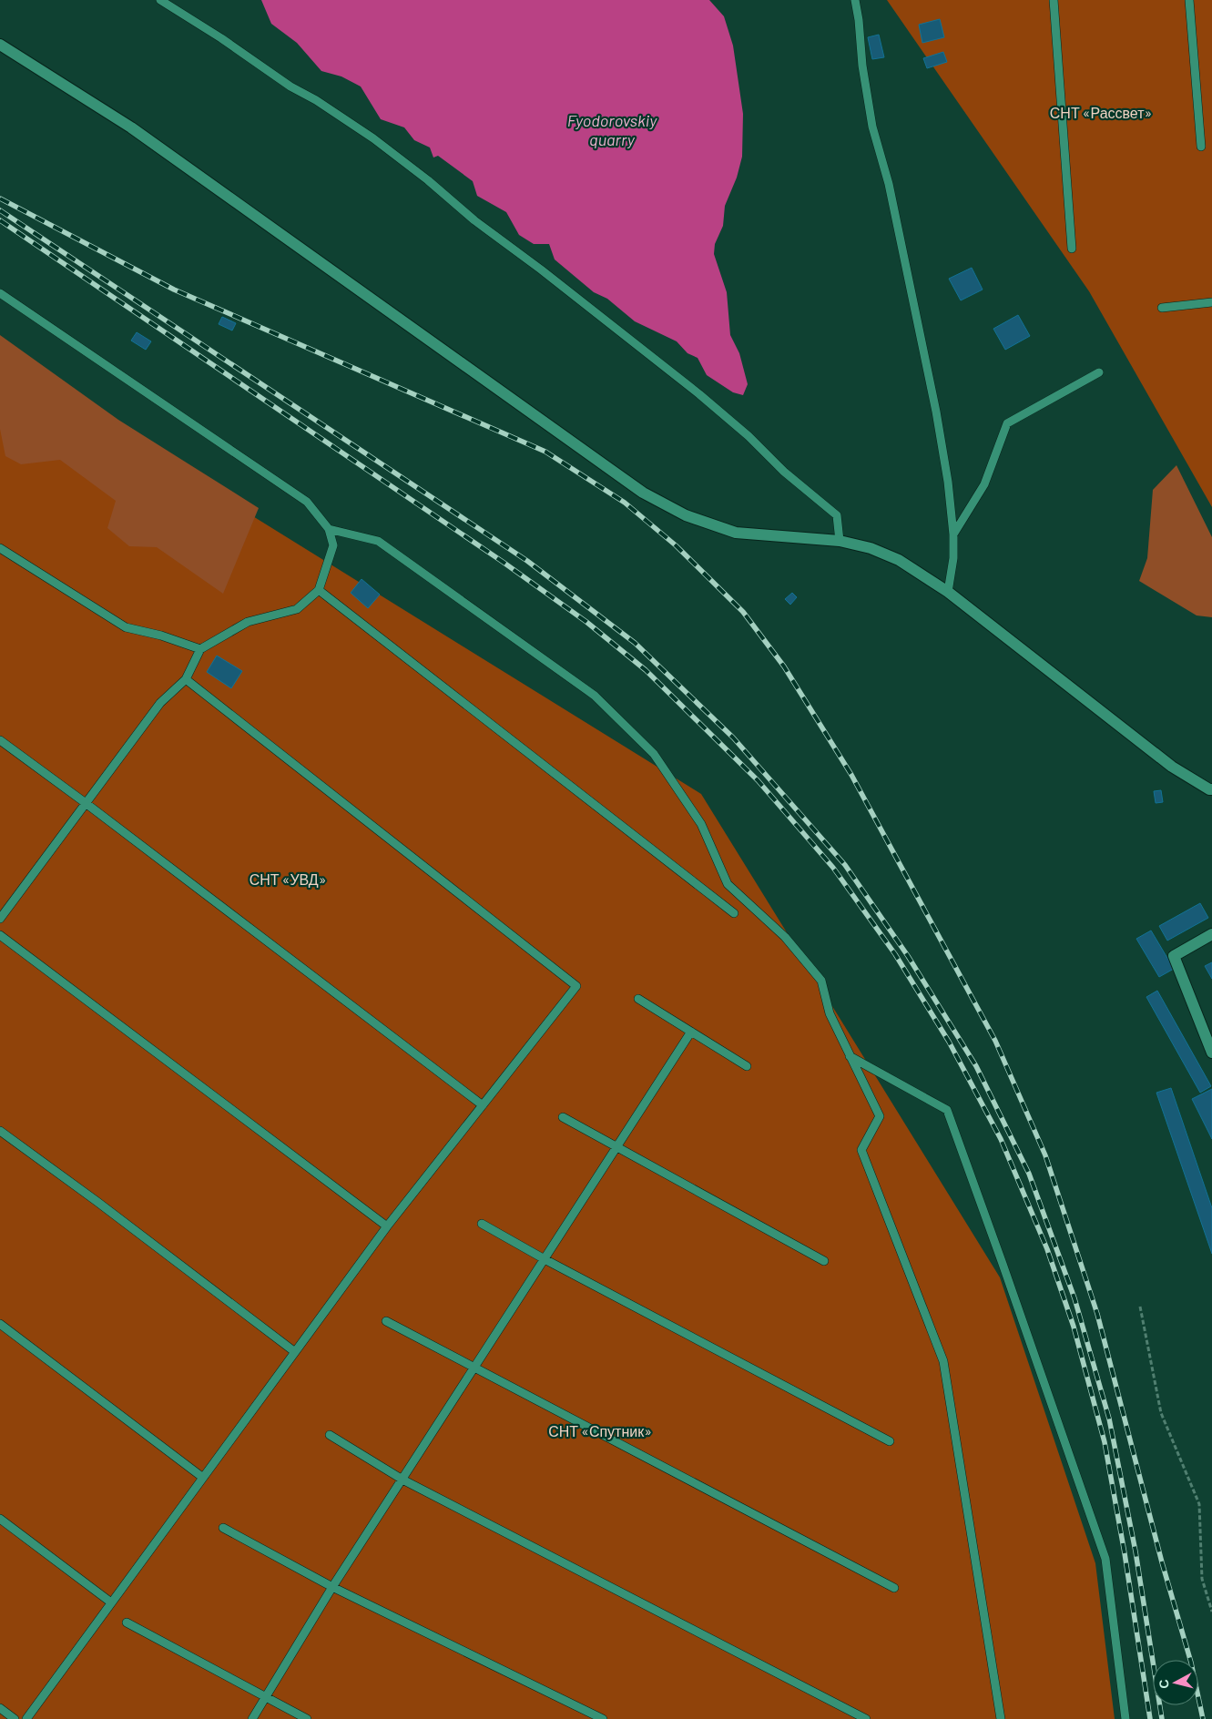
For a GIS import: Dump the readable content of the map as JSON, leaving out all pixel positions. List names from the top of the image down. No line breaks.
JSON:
{"water":["Fyodorovskiy quarry"],"parks":["СНТ «Рассвет»","СНТ «УВД»","СНТ «Спутник»"],"north":"left"}
